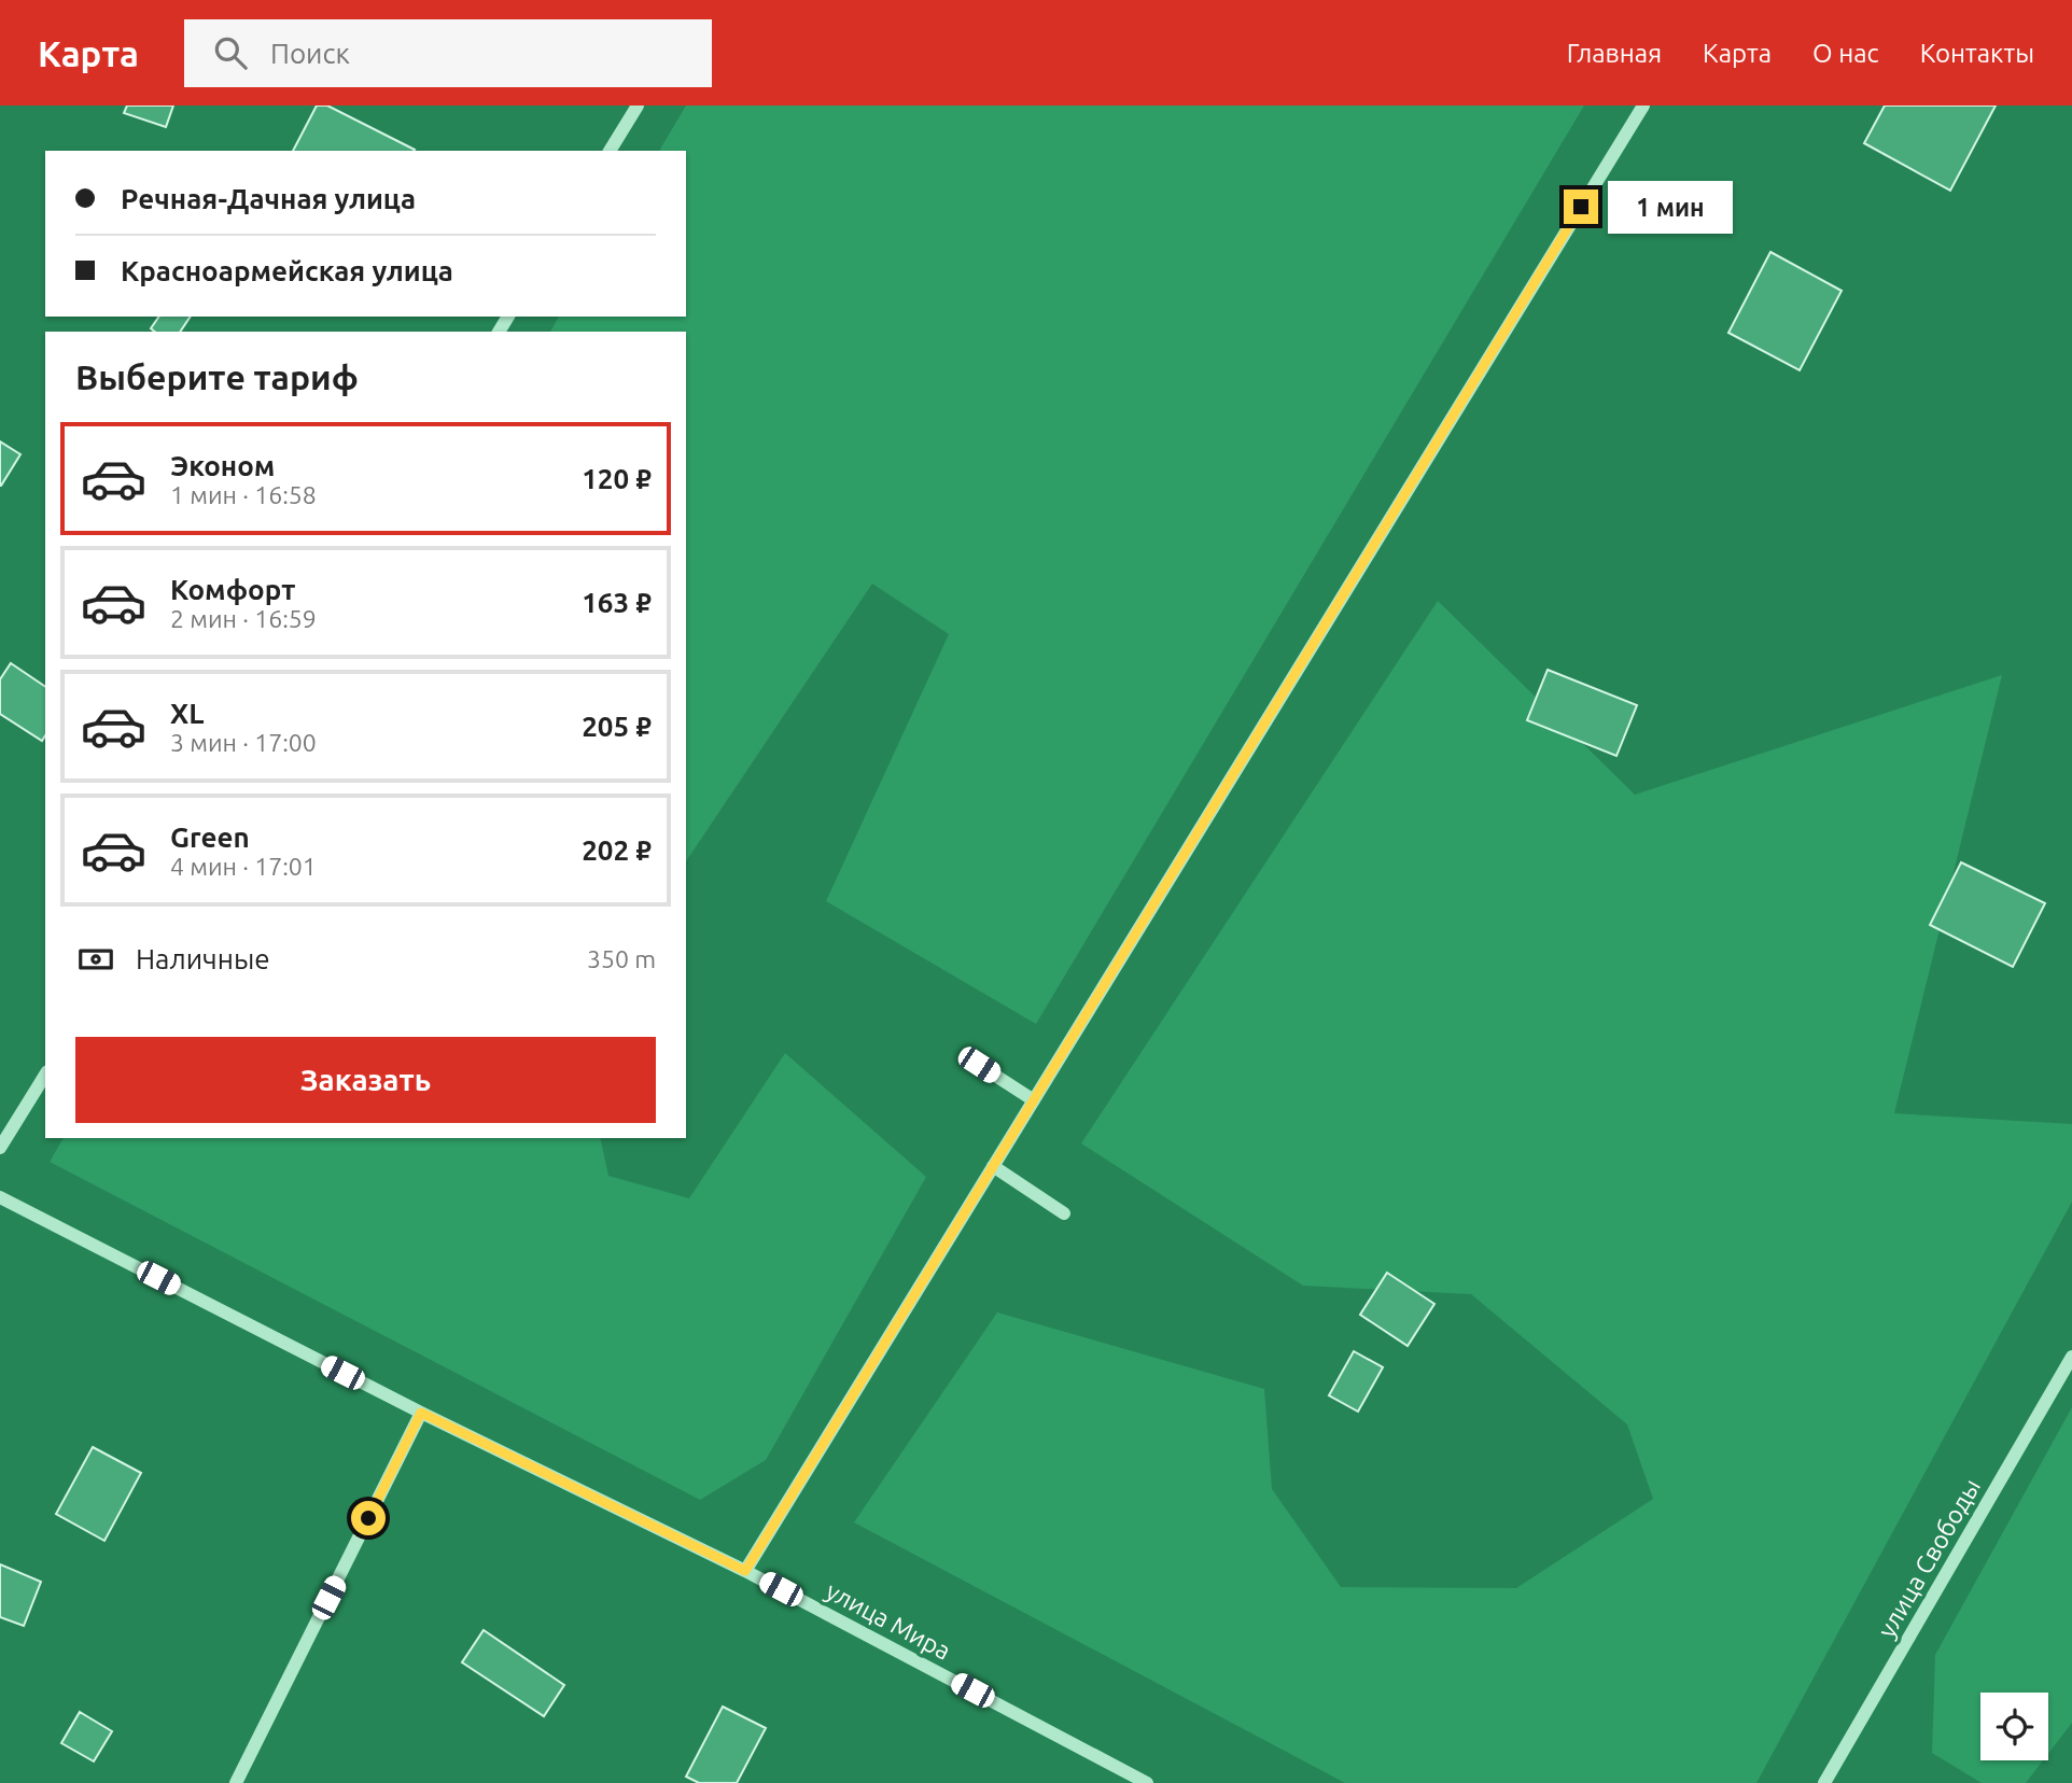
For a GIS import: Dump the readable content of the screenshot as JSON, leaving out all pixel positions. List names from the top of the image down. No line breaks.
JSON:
{"streets":{"street":["улица Свободы","улица Мира"]},"page":{"header":"Карта","search":"Поиск","nav":["Главная","Карта","О нас","Контакты"],"banner":["Речная-Дачная улица","Красноармейская улица"],"bubble":"1 мин","heading":"Выберите тариф","list":[{"name":"Эконом","note":"1 мин · 16:58","value":"120 ₽"},{"name":"Комфорт","note":"2 мин · 16:59","value":"163 ₽"},{"name":"XL","note":"3 мин · 17:00","value":"205 ₽"},{"name":"Green","note":"4 мин · 17:01","value":"202 ₽"}],"pay":["Наличные","350 m"],"buttons":"Заказать"}}
